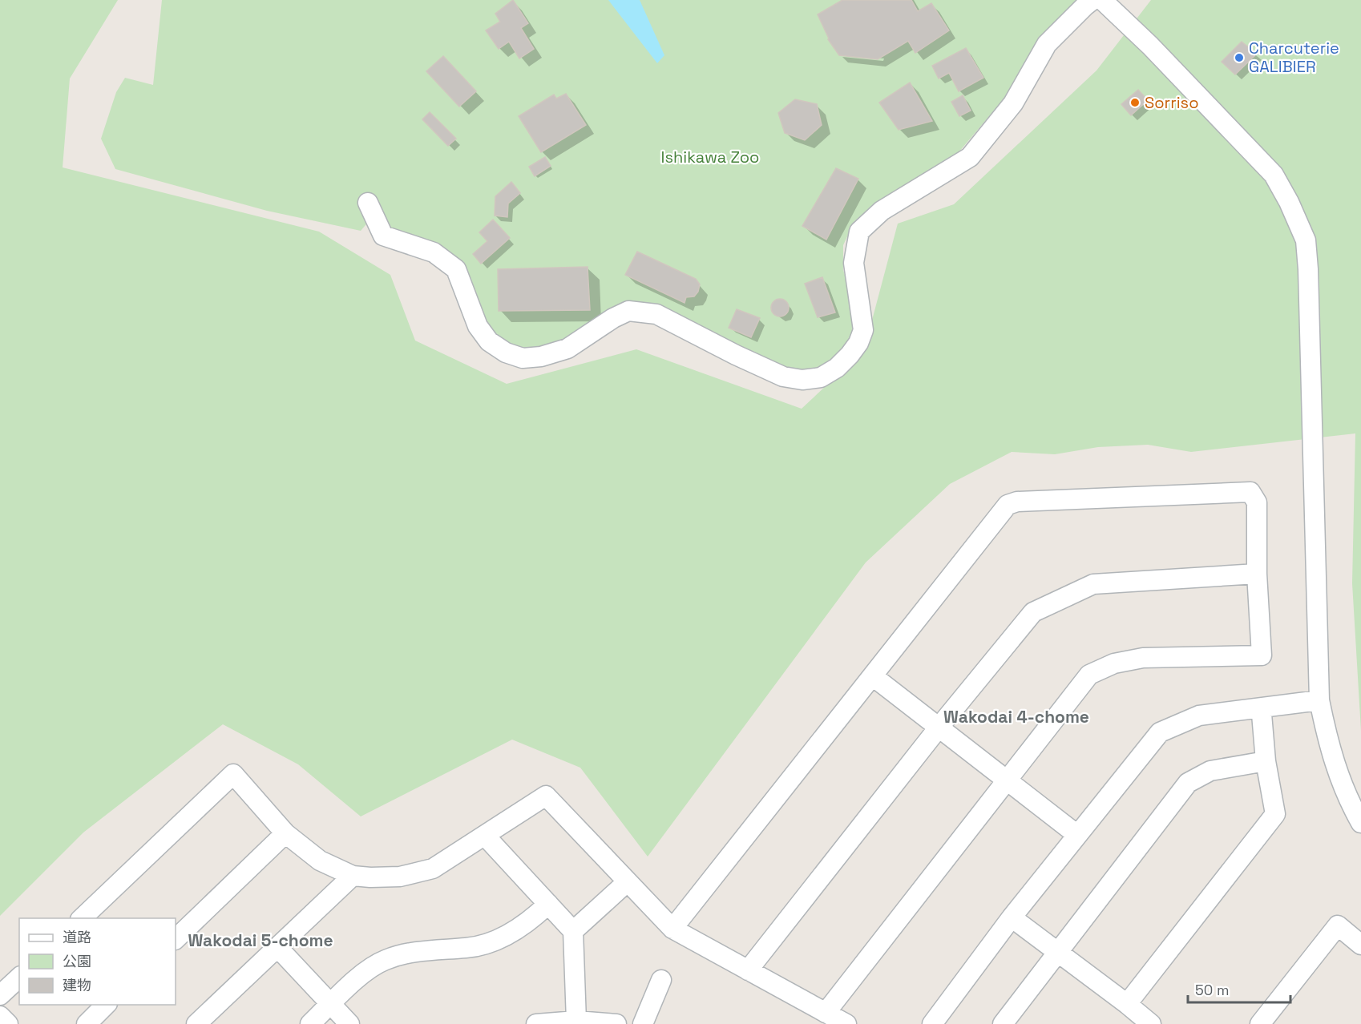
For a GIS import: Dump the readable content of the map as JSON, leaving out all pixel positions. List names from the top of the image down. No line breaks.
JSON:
{"districts":["Wakodai 4-chome","Wakodai 5-chome"],"parks":["Ishikawa Zoo"],"places":["Charcuterie GALIBIER","Sorriso"],"legend":["道路","公園","建物"],"scale_bar":"50 m"}
